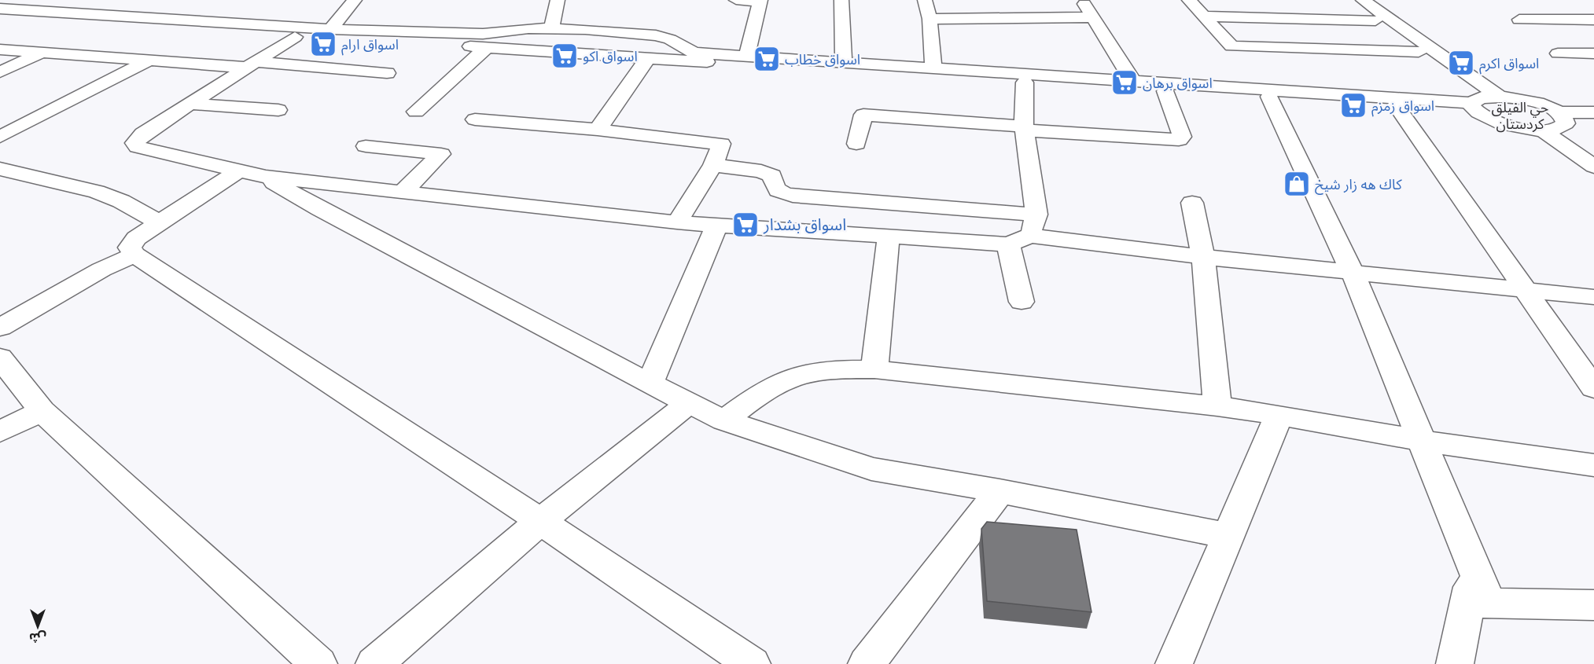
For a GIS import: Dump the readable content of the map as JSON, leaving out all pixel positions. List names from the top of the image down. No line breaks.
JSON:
{"districts":["حي الفيلق كردستان"],"places":{"supermarket":["اسواق ارام","اسواق اكو","اسواق خطاب","اسواق اكرم","اسواق برهان","اسواق زمزم","اسواق بشدار"],"shop":["كاك هه زار شيخ"]},"north":"bottom"}
